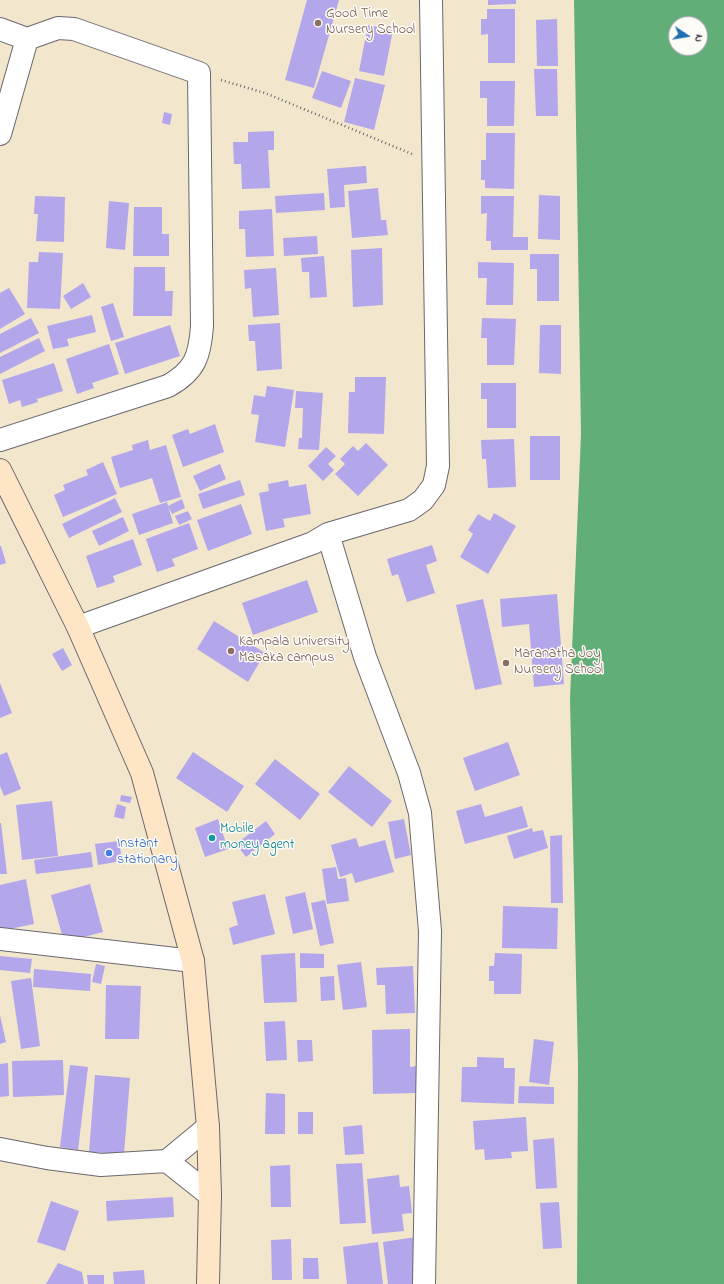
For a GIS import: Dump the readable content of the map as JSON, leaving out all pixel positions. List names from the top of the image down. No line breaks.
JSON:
{"places":["Good Time Nursery School","Kampala University Masaka campus","Maranatha Joy Nursery School","Mobile money agent","Instant stationary"],"north":"right"}
